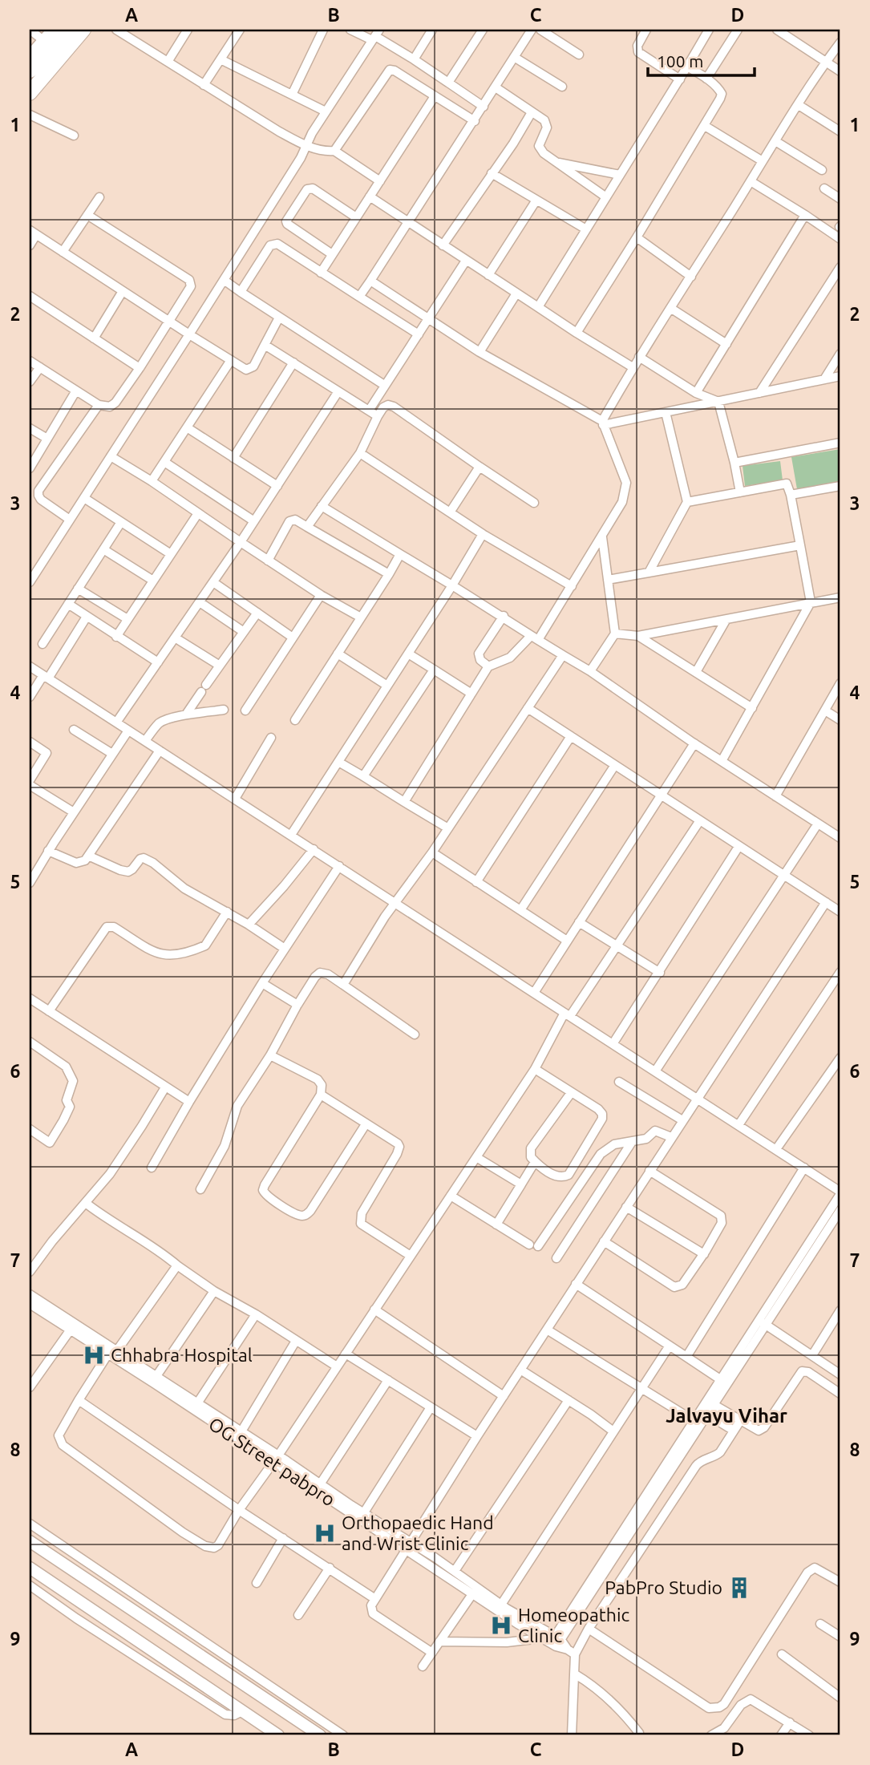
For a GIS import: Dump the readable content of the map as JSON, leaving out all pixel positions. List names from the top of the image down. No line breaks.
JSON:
{"streets":{"street":["OG Street pabpro"]},"districts":["Jalvayu Vihar"],"places":{"hospital":["Chhabra Hospital","Orthopaedic Hand and Wrist Clinic","Homeopathic Clinic"],"building":["PabPro Studio"]},"scale_bar":"100 m","grid":{"columns":["A","B","C","D"],"rows":["1","2","3","4","5","6","7","8","9"]}}
